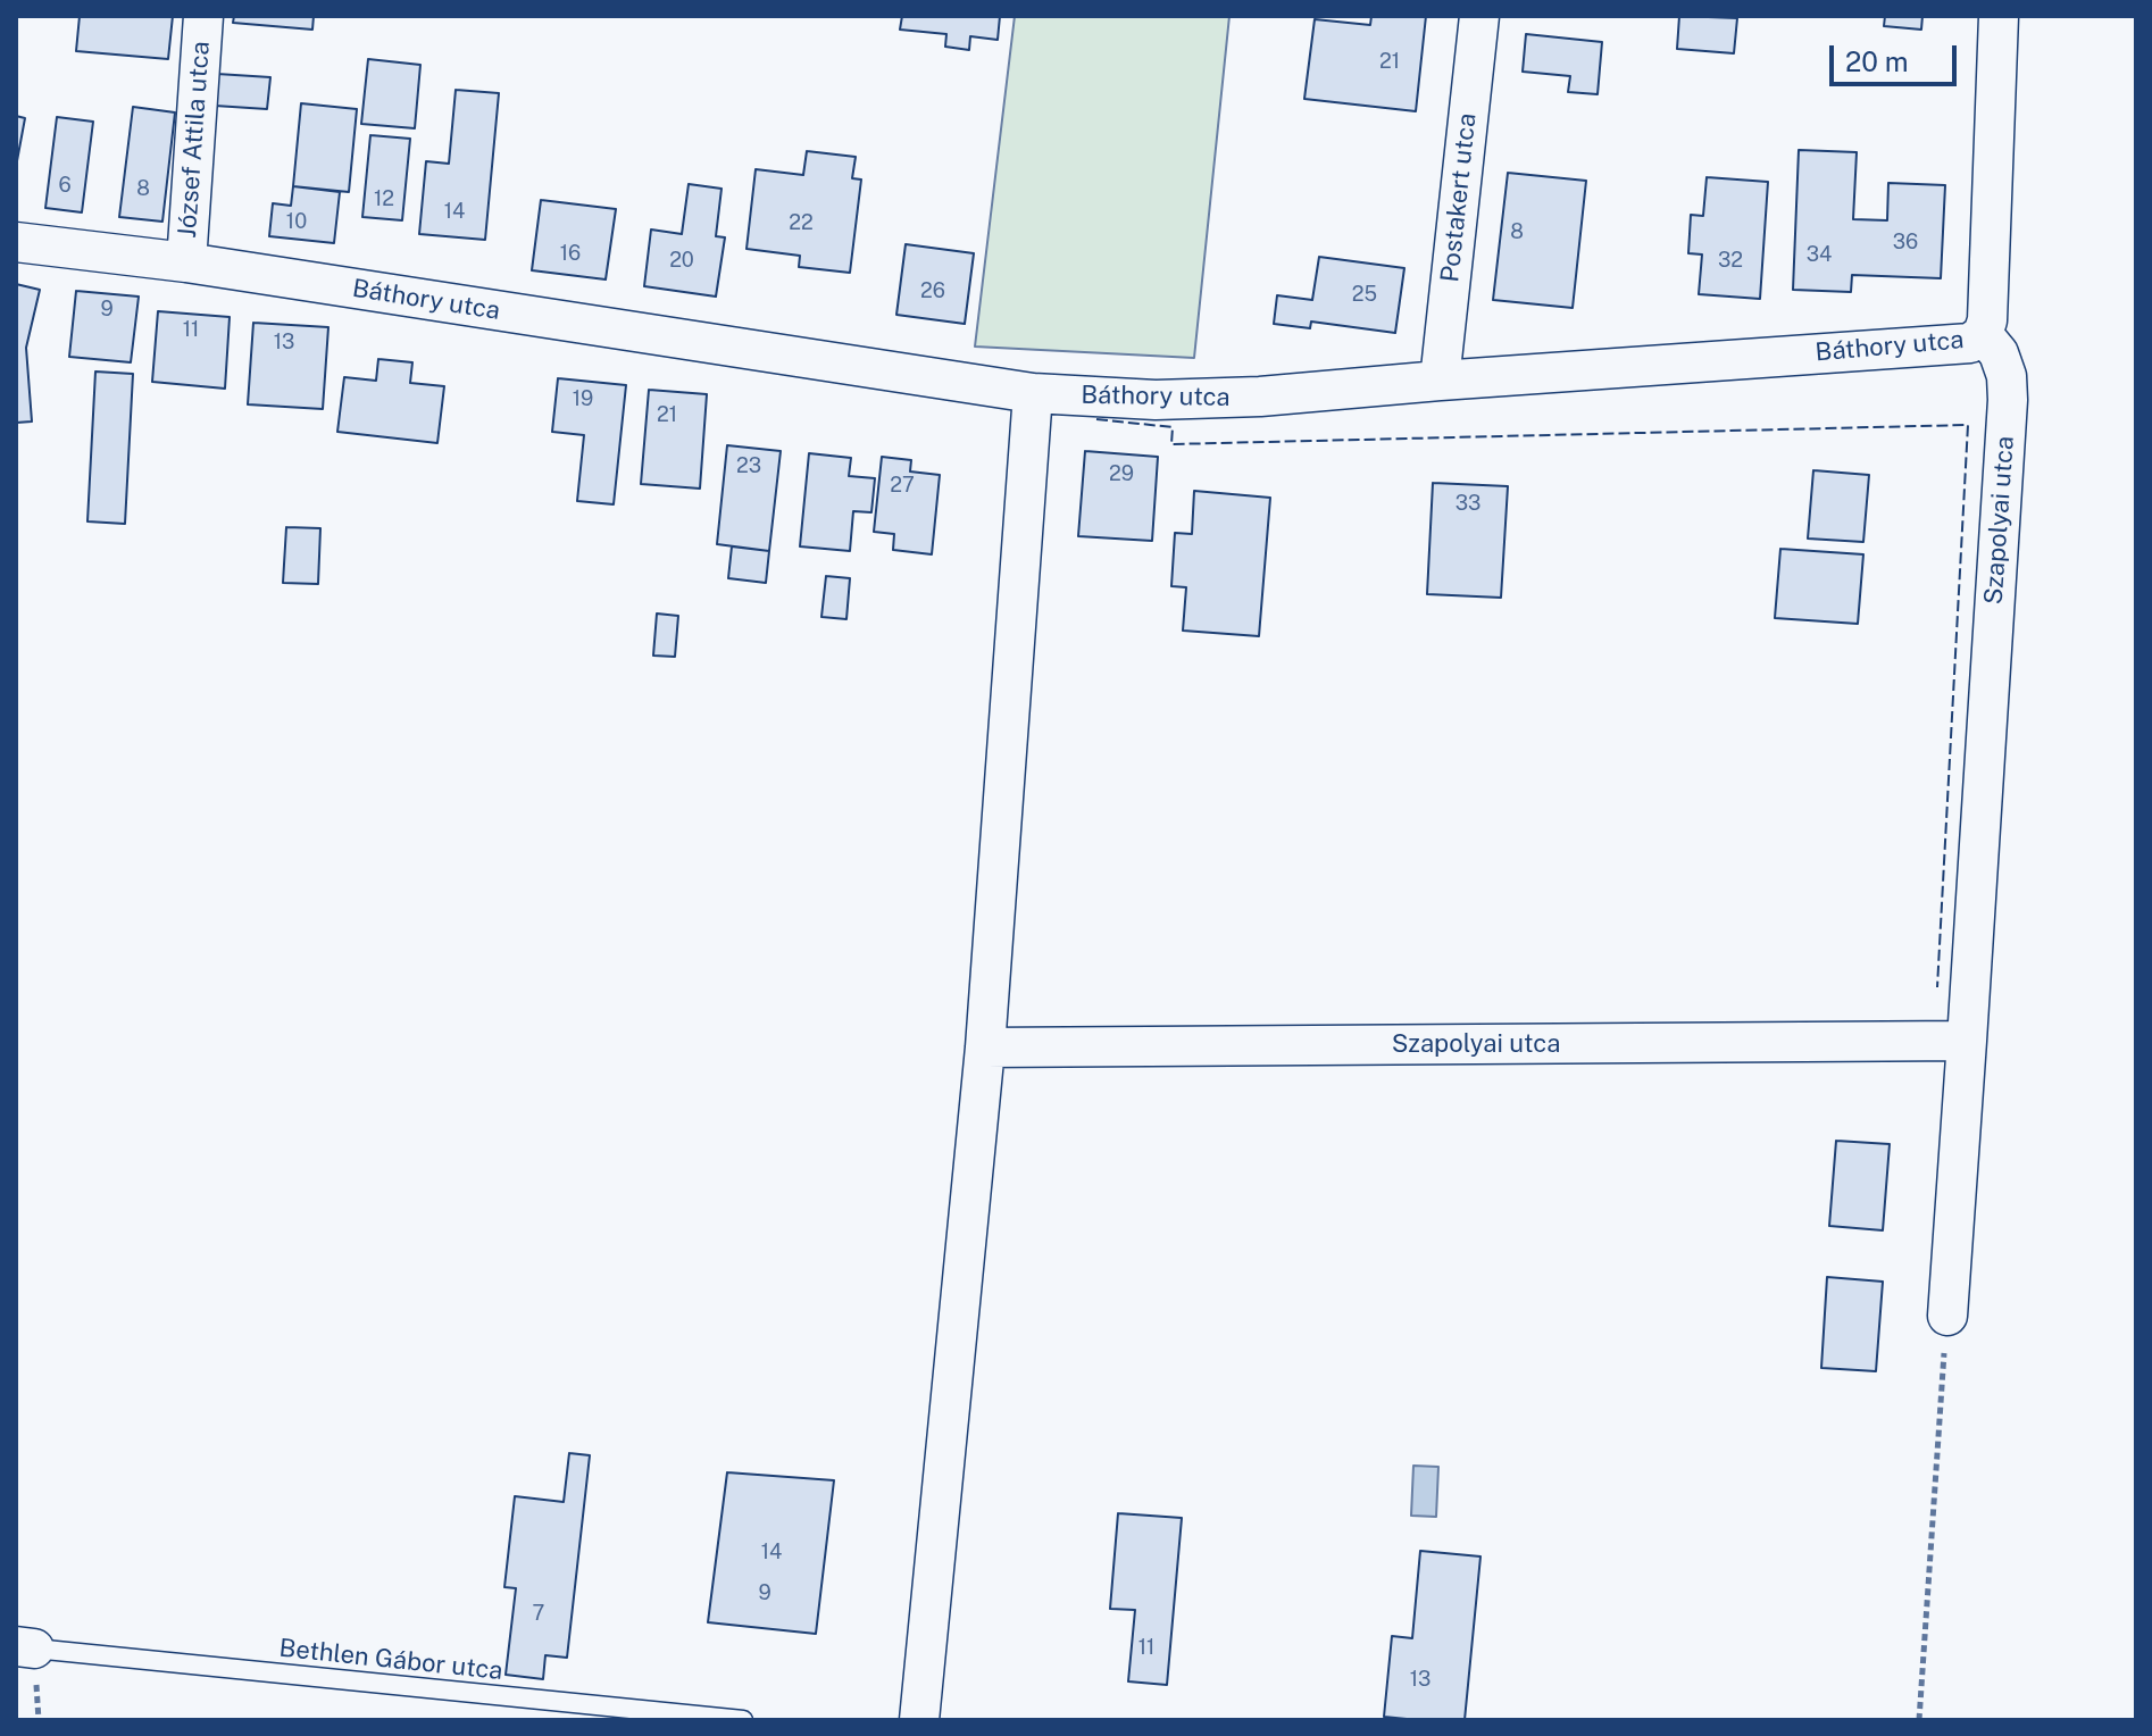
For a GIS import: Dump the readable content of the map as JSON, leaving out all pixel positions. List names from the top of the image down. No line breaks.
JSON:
{"streets":{"street":["József Attila utca","Postakert utca","Báthory utca","Szapolyai utca"],"lane":["Bethlen Gábor utca"]},"crossings":[["József Attila utca","Báthory utca"],["Postakert utca","Báthory utca"],["Báthory utca","Szapolyai utca"]],"house_numbers":["21","6","8","12","14","10","22","8","36","16","34","20","32","26","25","9","11","13","19","21","23","29","27","33","14","9","7","11","13"],"scale_bar":"20 m"}
